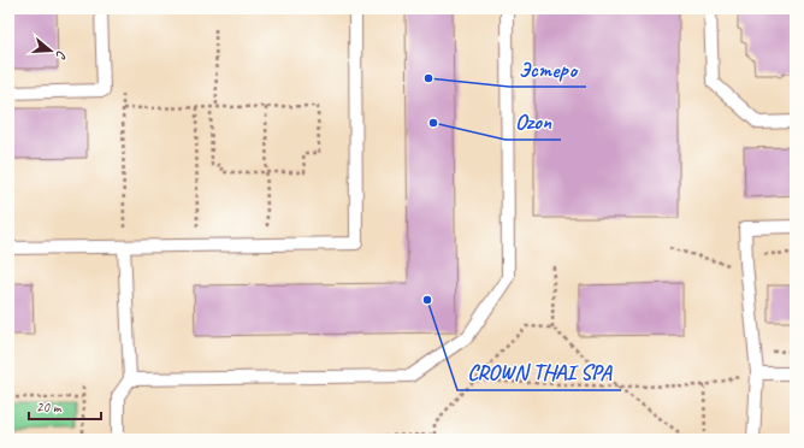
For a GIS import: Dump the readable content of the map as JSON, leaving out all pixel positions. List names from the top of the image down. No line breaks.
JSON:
{"places":["Эстеро","Ozon","CROWN THAI SPA"],"scale_bar":"20 m","north":"right"}
